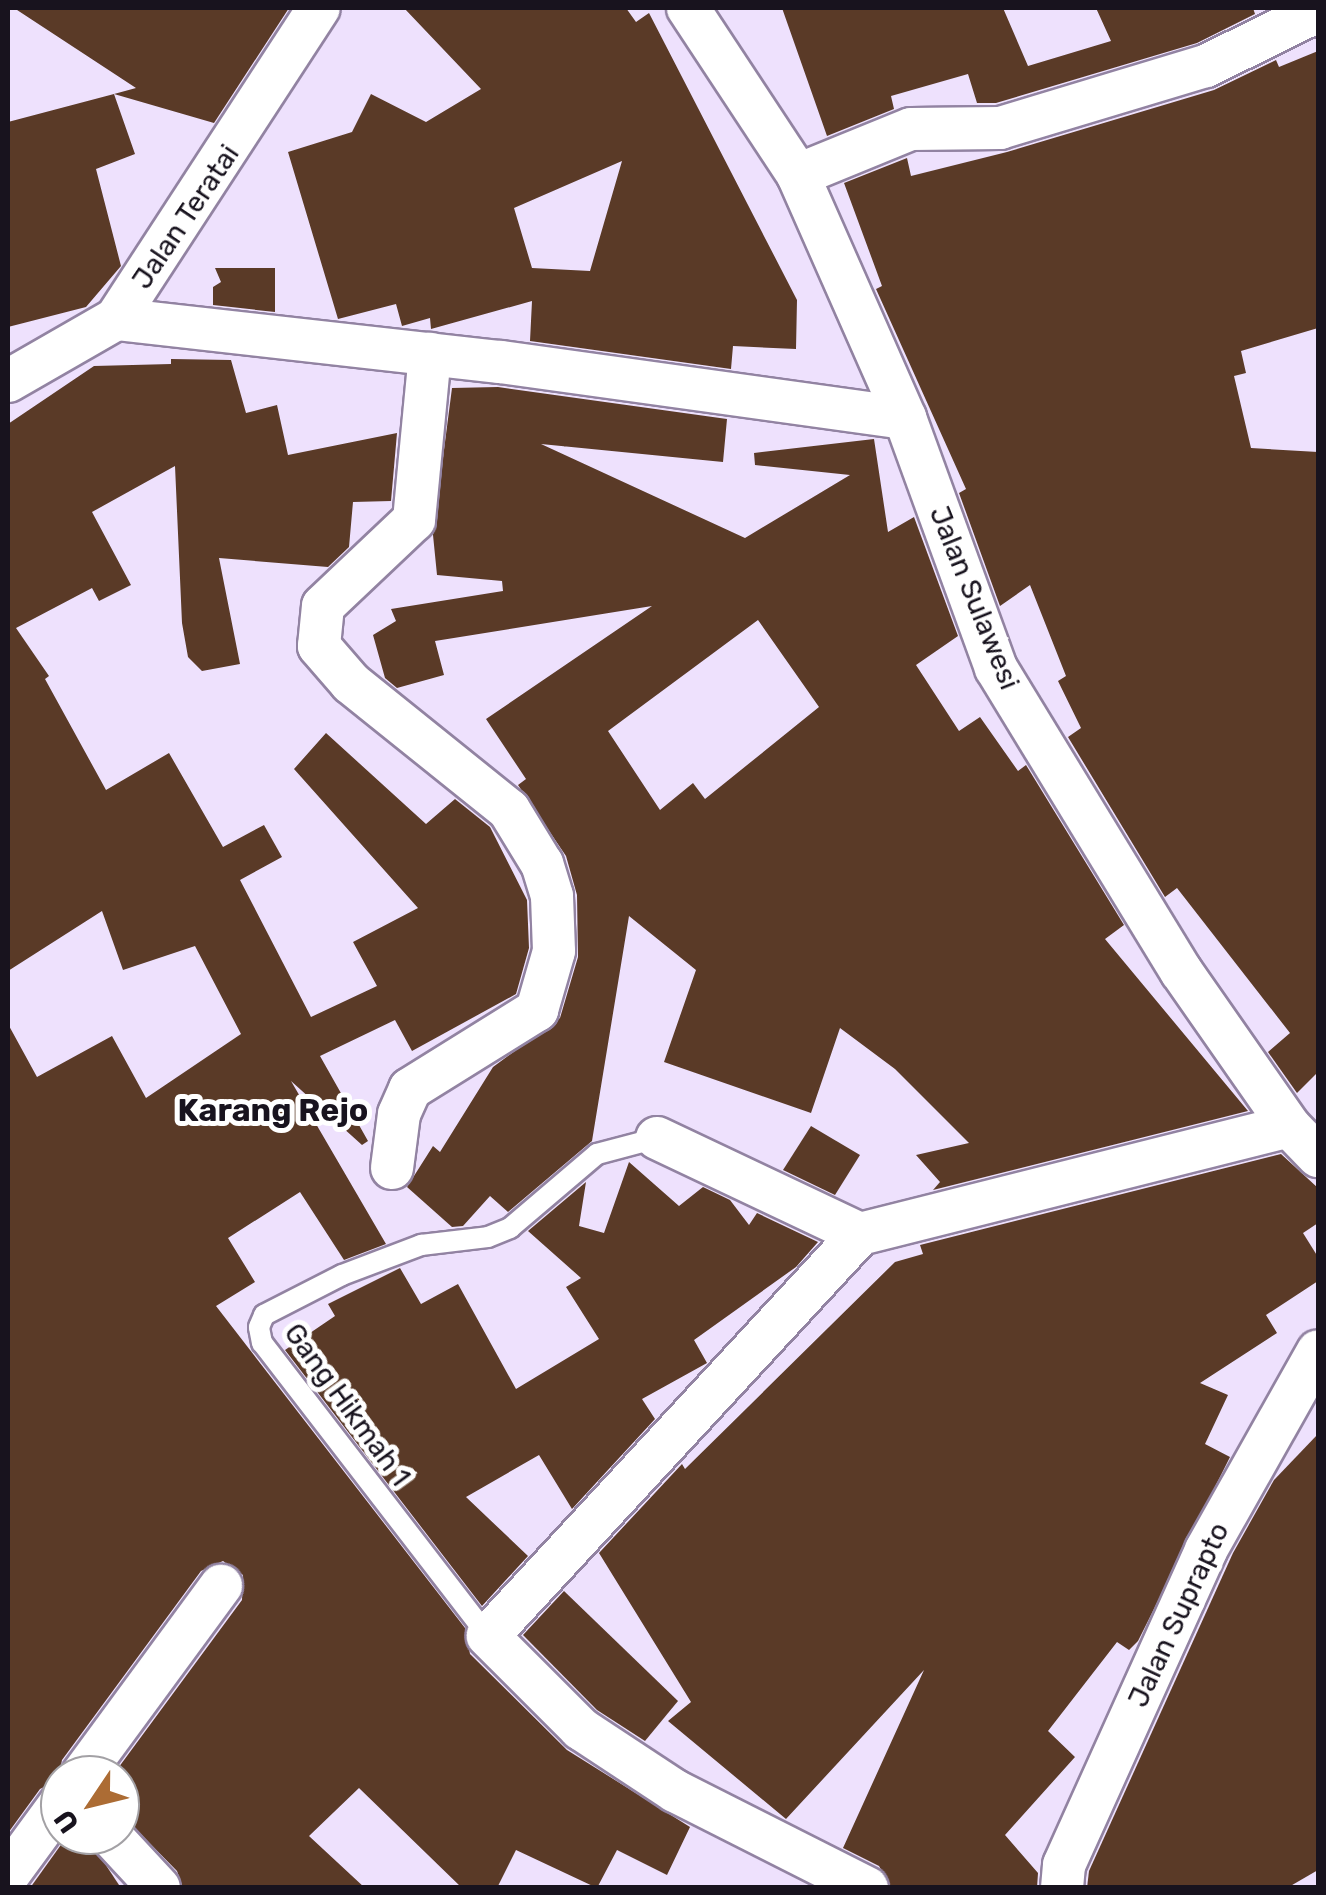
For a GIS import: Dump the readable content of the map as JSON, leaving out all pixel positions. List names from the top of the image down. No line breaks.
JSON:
{"streets":{"street":["Jalan Teratai","Jalan Sulawesi","Jalan Suprapto"],"lane":["Gang Hikmah 1"]},"districts":["Karang Rejo"],"north":"bottom left"}
